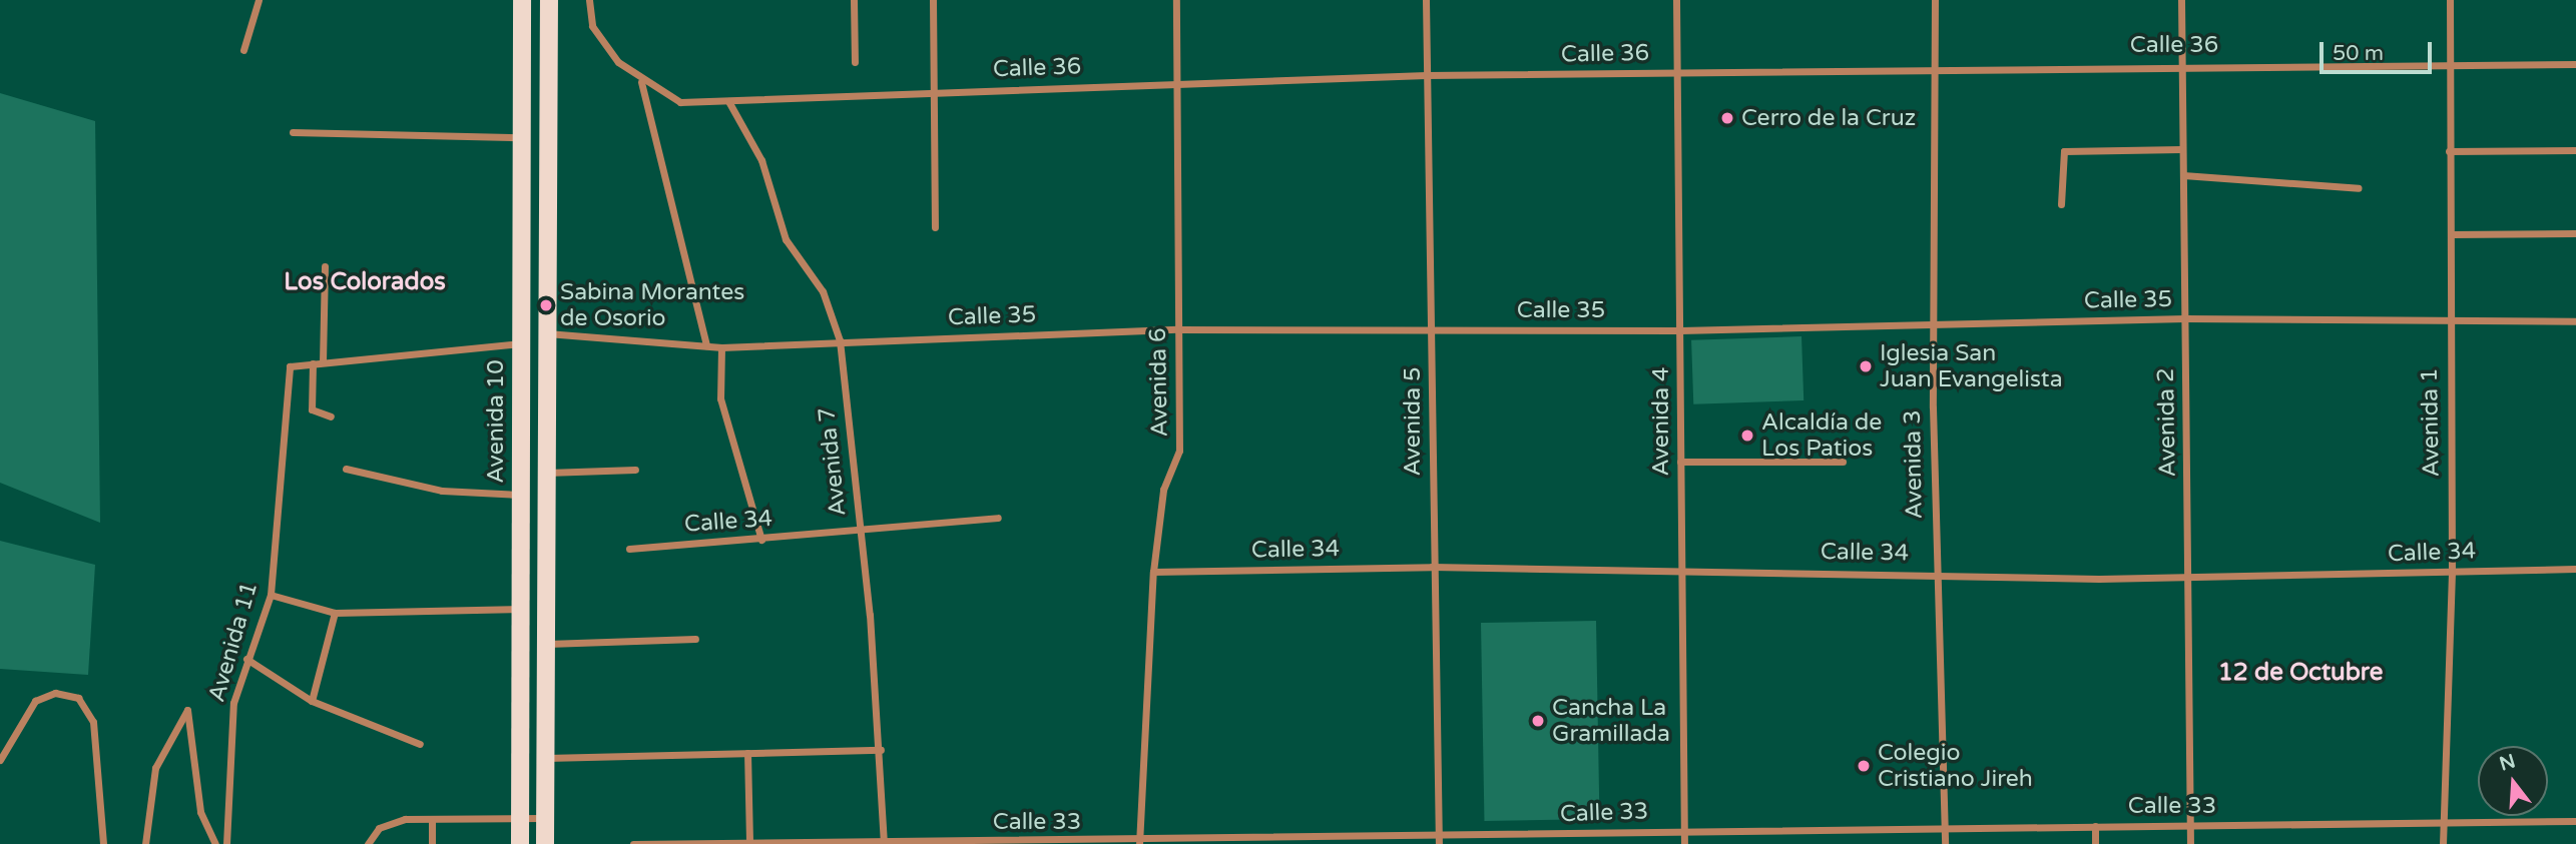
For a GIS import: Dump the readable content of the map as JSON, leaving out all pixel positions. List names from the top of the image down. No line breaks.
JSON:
{"streets":{"main road":["Avenida 10"],"street":["Calle 36","Calle 35","Avenida 6","Avenida 5","Avenida 4","Avenida 2","Avenida 1","Avenida 7","Avenida 3","Calle 34","Avenida 11","Calle 33"]},"crossings":[["Calle 36","Avenida 6"],["Calle 36","Avenida 5"],["Calle 36","Avenida 4"],["Calle 36","Avenida 2"],["Calle 36","Avenida 1"],["Calle 36","Avenida 7"],["Calle 36","Avenida 3"],["Calle 35","Avenida 6"],["Calle 35","Avenida 5"],["Calle 35","Avenida 4"],["Calle 35","Avenida 2"],["Calle 35","Avenida 1"],["Calle 35","Avenida 7"],["Calle 35","Avenida 3"],["Avenida 6","Calle 34"],["Avenida 6","Calle 33"],["Avenida 5","Calle 34"],["Avenida 5","Calle 33"],["Avenida 4","Calle 34"],["Avenida 4","Calle 33"],["Avenida 2","Calle 34"],["Avenida 2","Calle 33"],["Avenida 1","Calle 34"],["Avenida 1","Calle 33"],["Avenida 7","Calle 34"],["Avenida 7","Calle 33"],["Avenida 3","Calle 34"],["Avenida 3","Calle 33"]],"districts":["Los Colorados","12 de Octubre"],"places":["Cerro de la Cruz","Sabina Morantes de Osorio","Iglesia San Juan Evangelista","Alcaldía de Los Patios","Cancha La Gramillada","Colegio Cristiano Jireh"],"scale_bar":"50 m","north":"top"}
